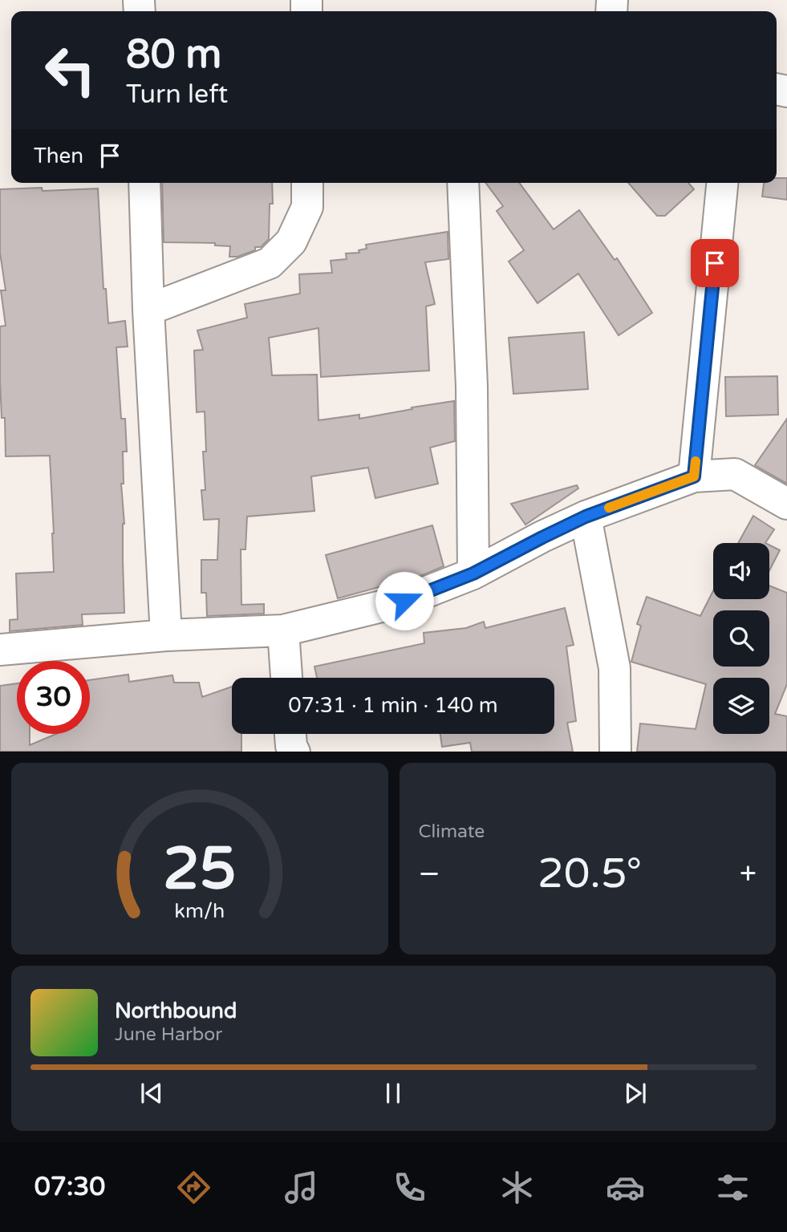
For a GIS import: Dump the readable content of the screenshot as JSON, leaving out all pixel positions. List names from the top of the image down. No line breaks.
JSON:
{"page":{"turn":["80 m","Turn left"],"then":"Then","limit":"30","trip":"07:31 · 1 min · 140 m","tile":"Climate","heat":["−","20.5°","+"],"song":["Northbound","June Harbor"],"tabs":"07:30","gauge":["25","km/h"]}}
